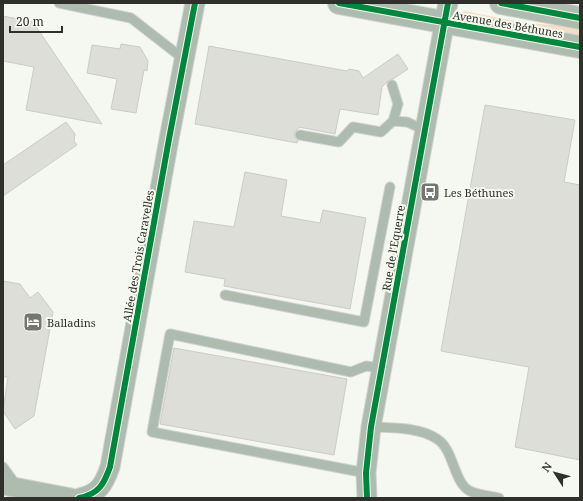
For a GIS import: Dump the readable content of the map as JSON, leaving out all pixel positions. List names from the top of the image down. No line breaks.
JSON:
{"streets":{"street":["Avenue des Béthunes","Rue de l'Equerre","Allée des Trois Caravelles"]},"crossings":[["Avenue des Béthunes","Rue de l'Equerre"]],"places":{"bus stop":["Les Béthunes"],"hotel":["Balladins"]},"scale_bar":"20 m","north":"top left"}
